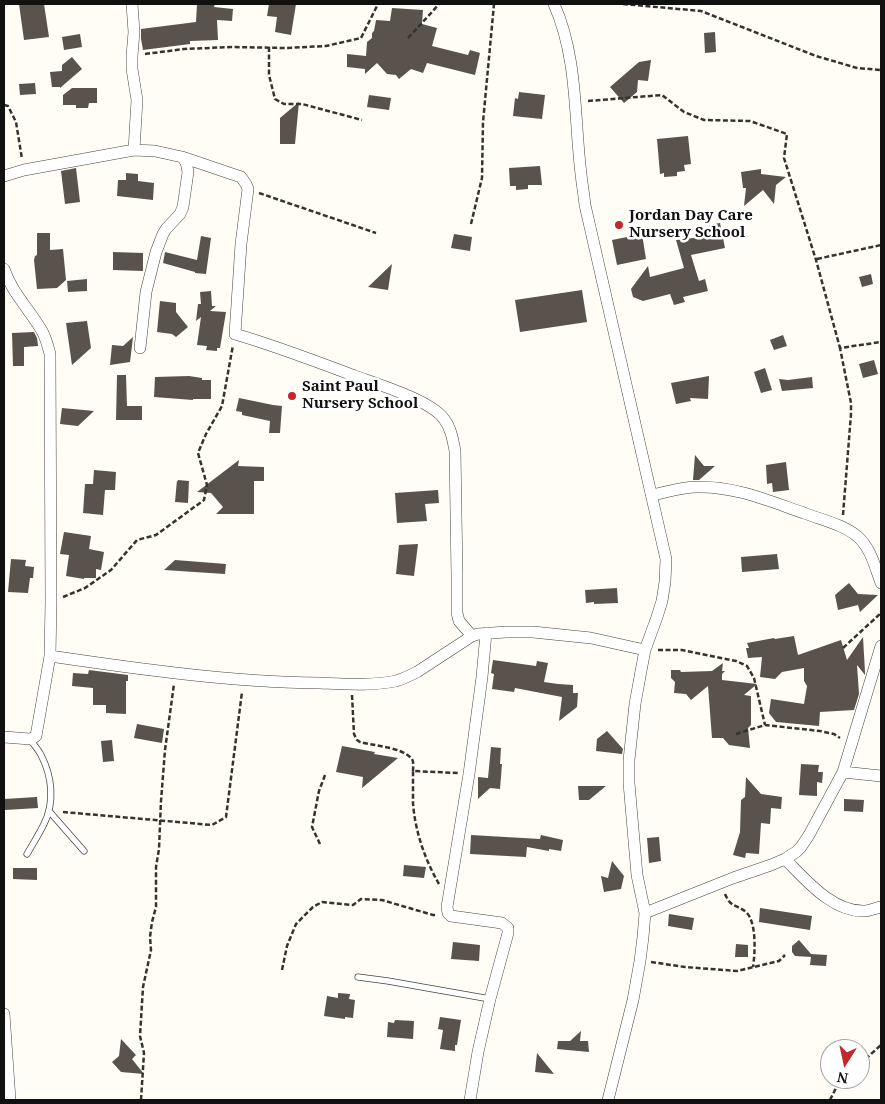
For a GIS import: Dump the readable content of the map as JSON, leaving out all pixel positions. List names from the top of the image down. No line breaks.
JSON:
{"places":["Jordan Day Care Nursery School","Saint Paul Nursery School"],"north":"bottom"}
